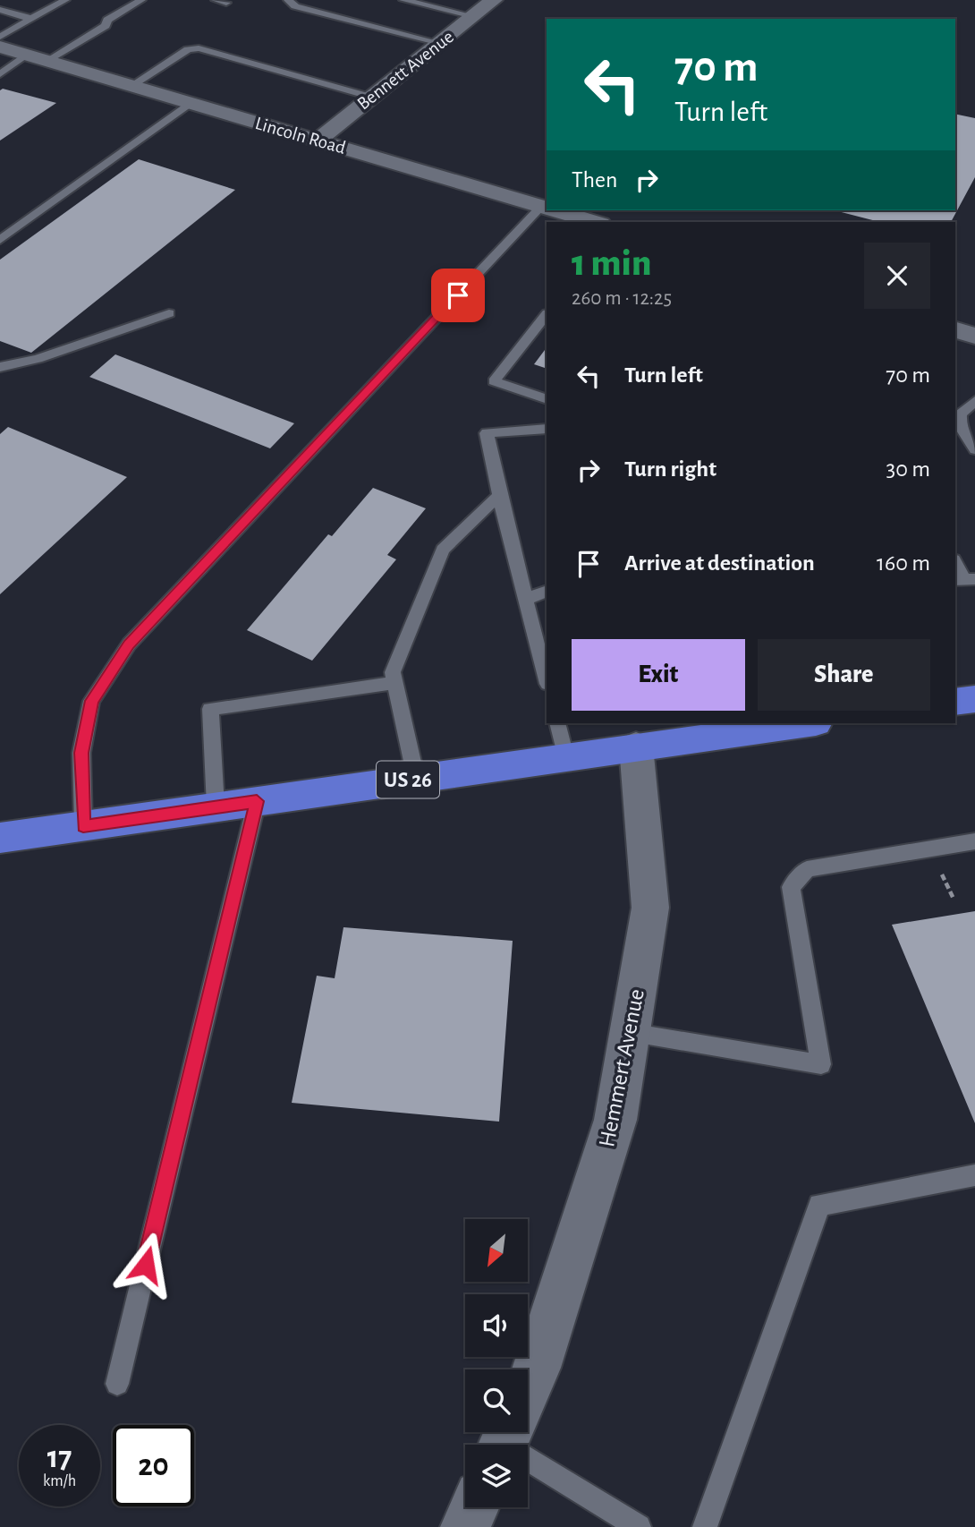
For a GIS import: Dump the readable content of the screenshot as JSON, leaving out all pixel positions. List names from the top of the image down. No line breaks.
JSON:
{"streets":{"highway":["US 26"],"street":["Bennett Avenue","Lincoln Road","Hemmert Avenue"]},"crossings":[["Bennett Avenue","Lincoln Road"],["US 26","Hemmert Avenue"]],"north":"bottom left","page":{"turn":["70 m","Turn left"],"then":"Then","heading":["1 min","260 m · 12:25"],"list":[{"name":"Turn left","value":"70 m"},{"name":"Turn right","value":"30 m"},{"name":"Arrive at destination","value":"160 m"}],"buttons":["Exit","Share"],"speed":"17 km/h","limit":"20"}}
